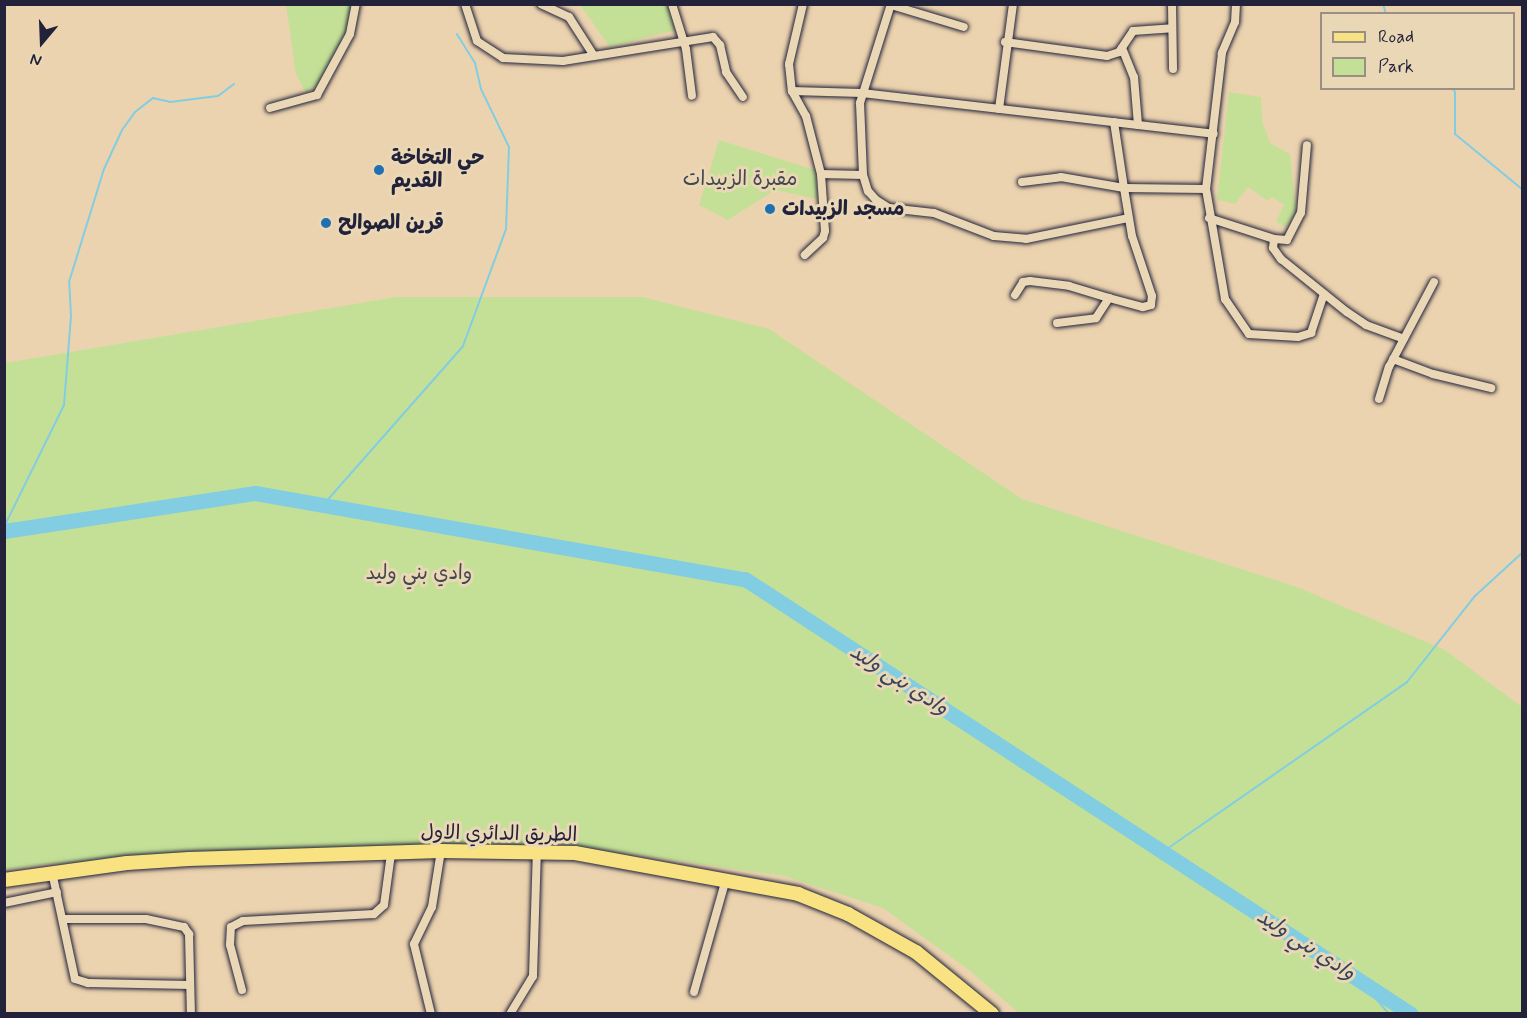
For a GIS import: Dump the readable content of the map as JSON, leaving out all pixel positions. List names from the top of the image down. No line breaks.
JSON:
{"streets":{"main road":["الطريق الدائري الاول"]},"water":["وادي بني وليد"],"parks":["مقبرة الزبيدات","وادي بني وليد"],"places":["حي التخاخة القديم","مسجد الزبيدات","قرين الصوالح"],"legend":["Road","Park"],"north":"bottom"}
